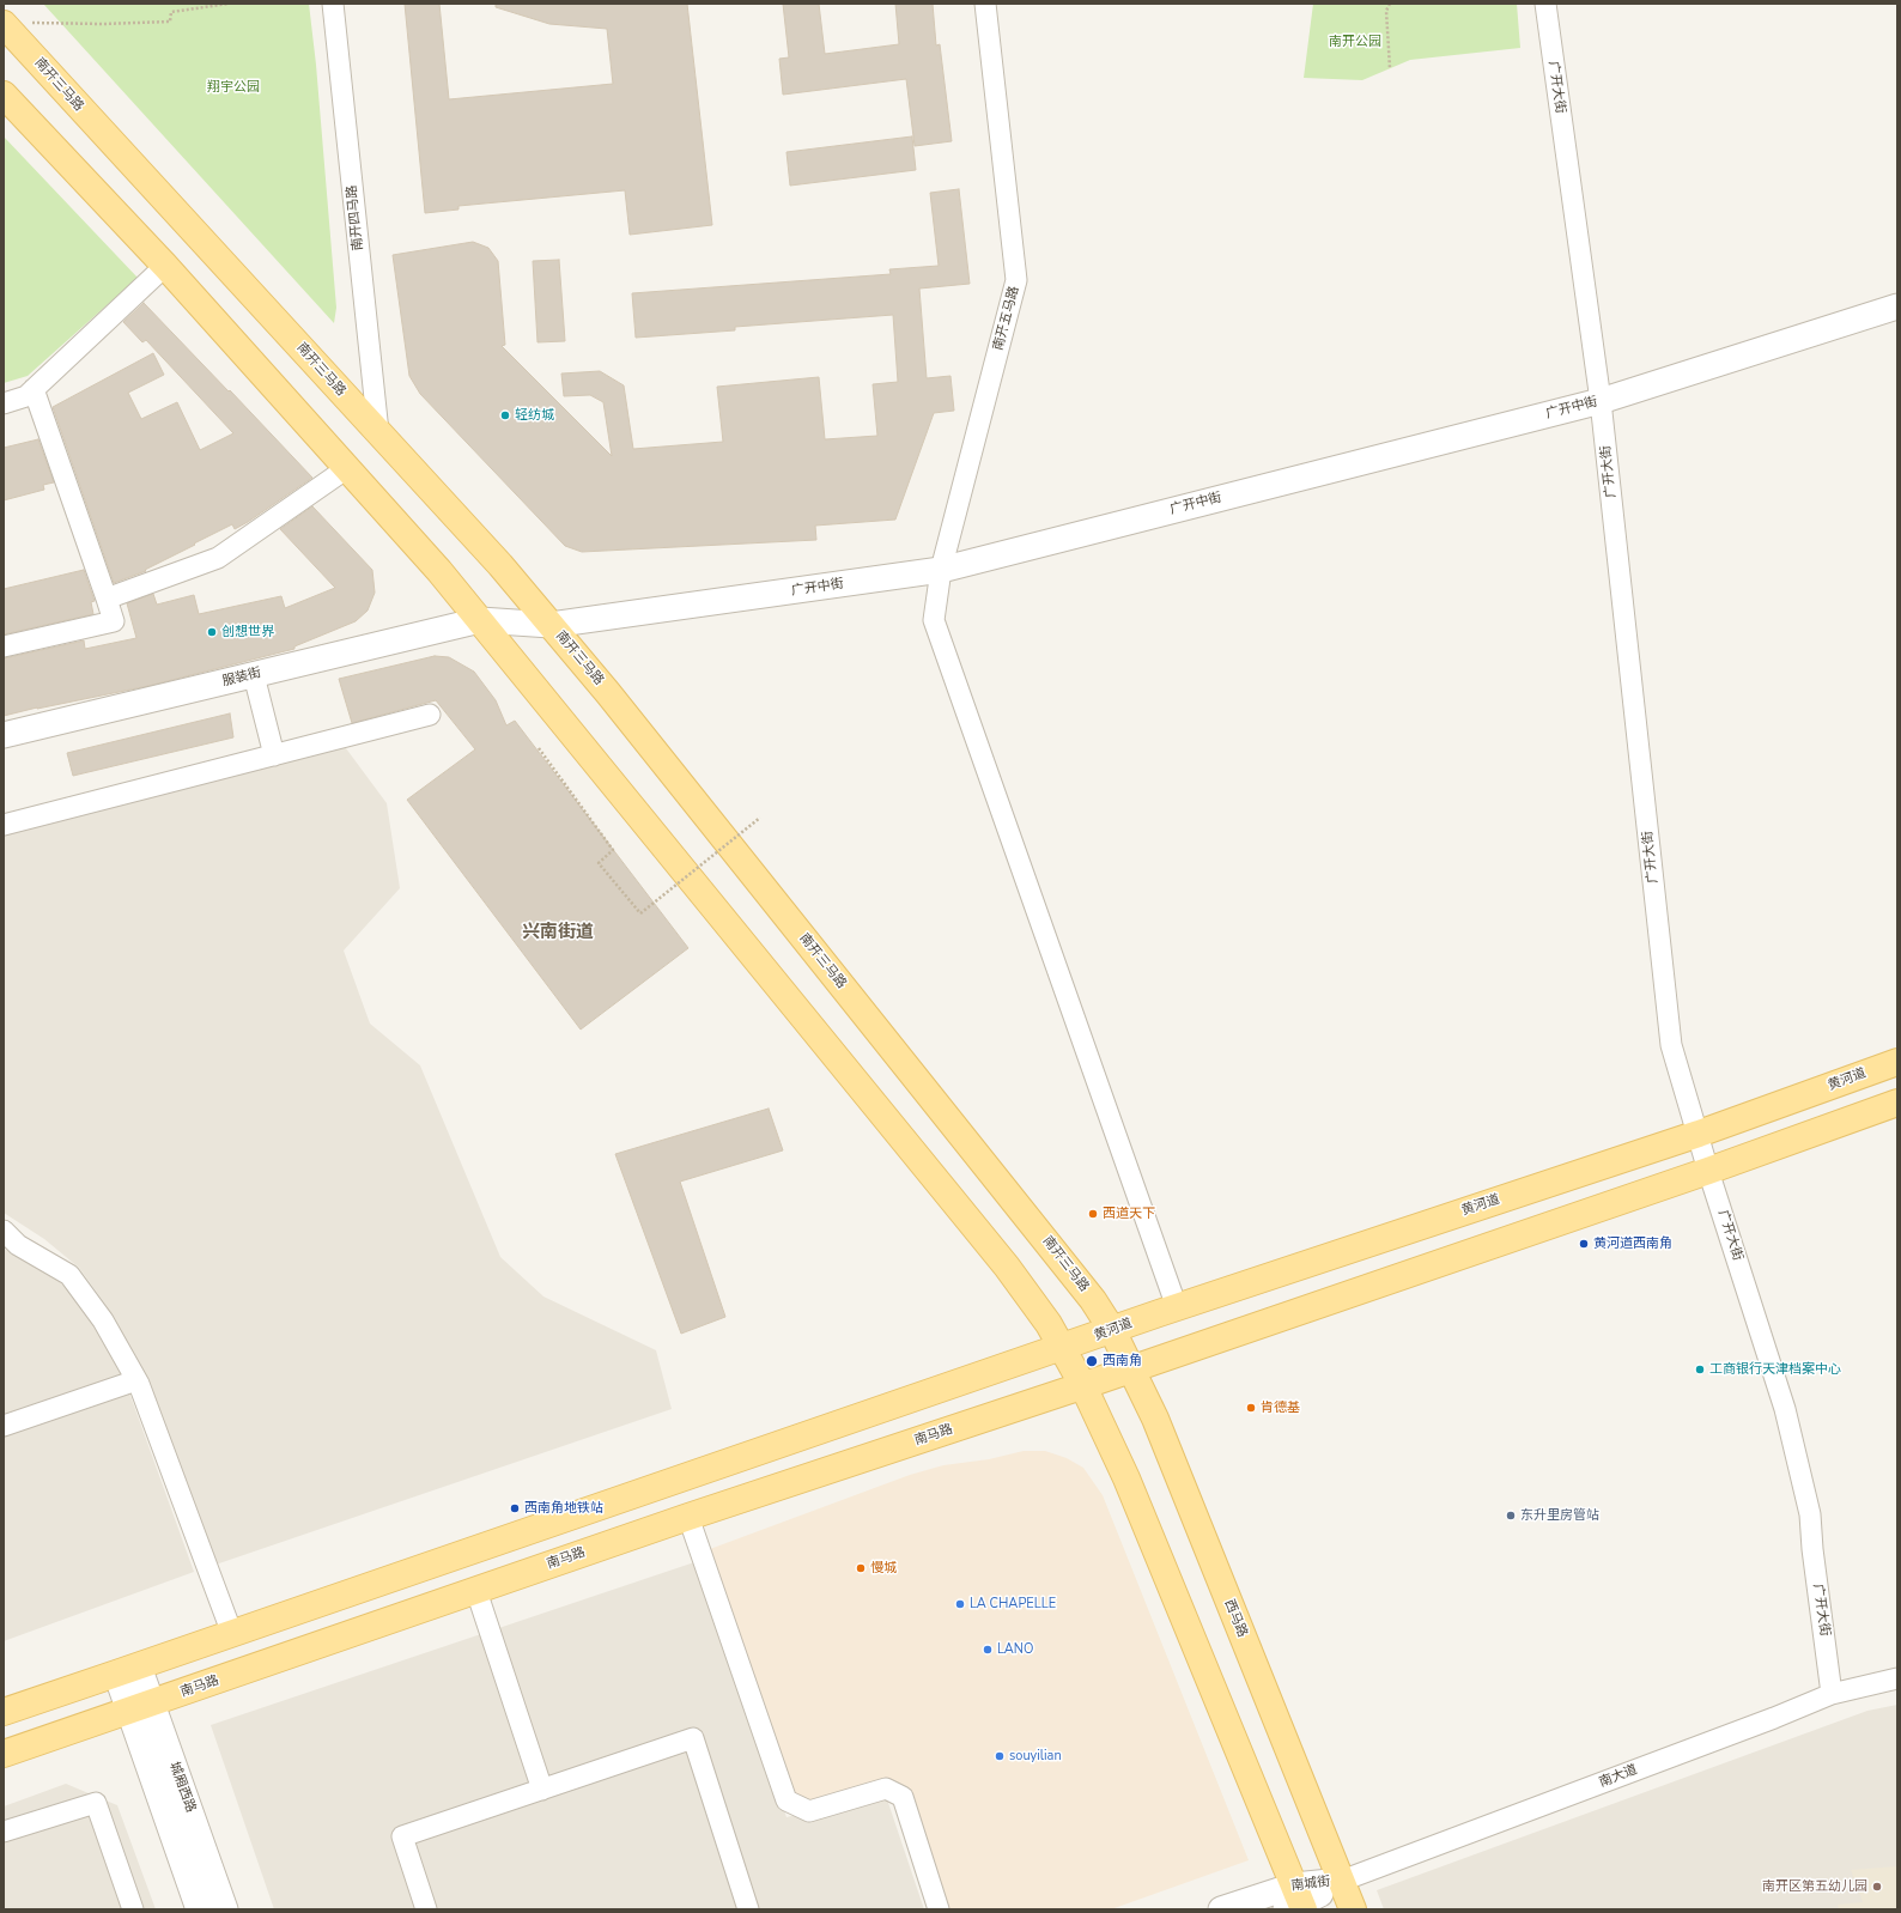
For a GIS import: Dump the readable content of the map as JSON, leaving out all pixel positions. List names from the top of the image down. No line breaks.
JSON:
{"streets":{"main road":["南开三马路","黄河道","南马路","西马路"],"street":["广开大街","南开四马路","南开五马路","广开中街","服装街","南大道","城厢西路","南城街"]},"crossings":[["南开三马路","南开四马路"],["南开三马路","广开中街"],["南开三马路","黄河道"],["南开三马路","西马路"],["广开大街","广开中街"],["广开大街","黄河道"],["广开大街","南大道"],["南开五马路","广开中街"],["南开五马路","黄河道"],["广开中街","服装街"],["黄河道","西马路"],["南马路","西马路"],["南马路","城厢西路"],["西马路","南大道"],["西马路","南城街"],["南大道","南城街"]],"districts":["兴南街道"],"parks":["南开公园","翔宇公园"],"places":["轻纺城","创想世界","西道天下","黄河道西南角","西南角","工商银行天津档案中心","肯德基","西南角地铁站","东升里房管站","慢城","LA CHAPELLE","LANO","souyilian","南开区第五幼儿园"]}
